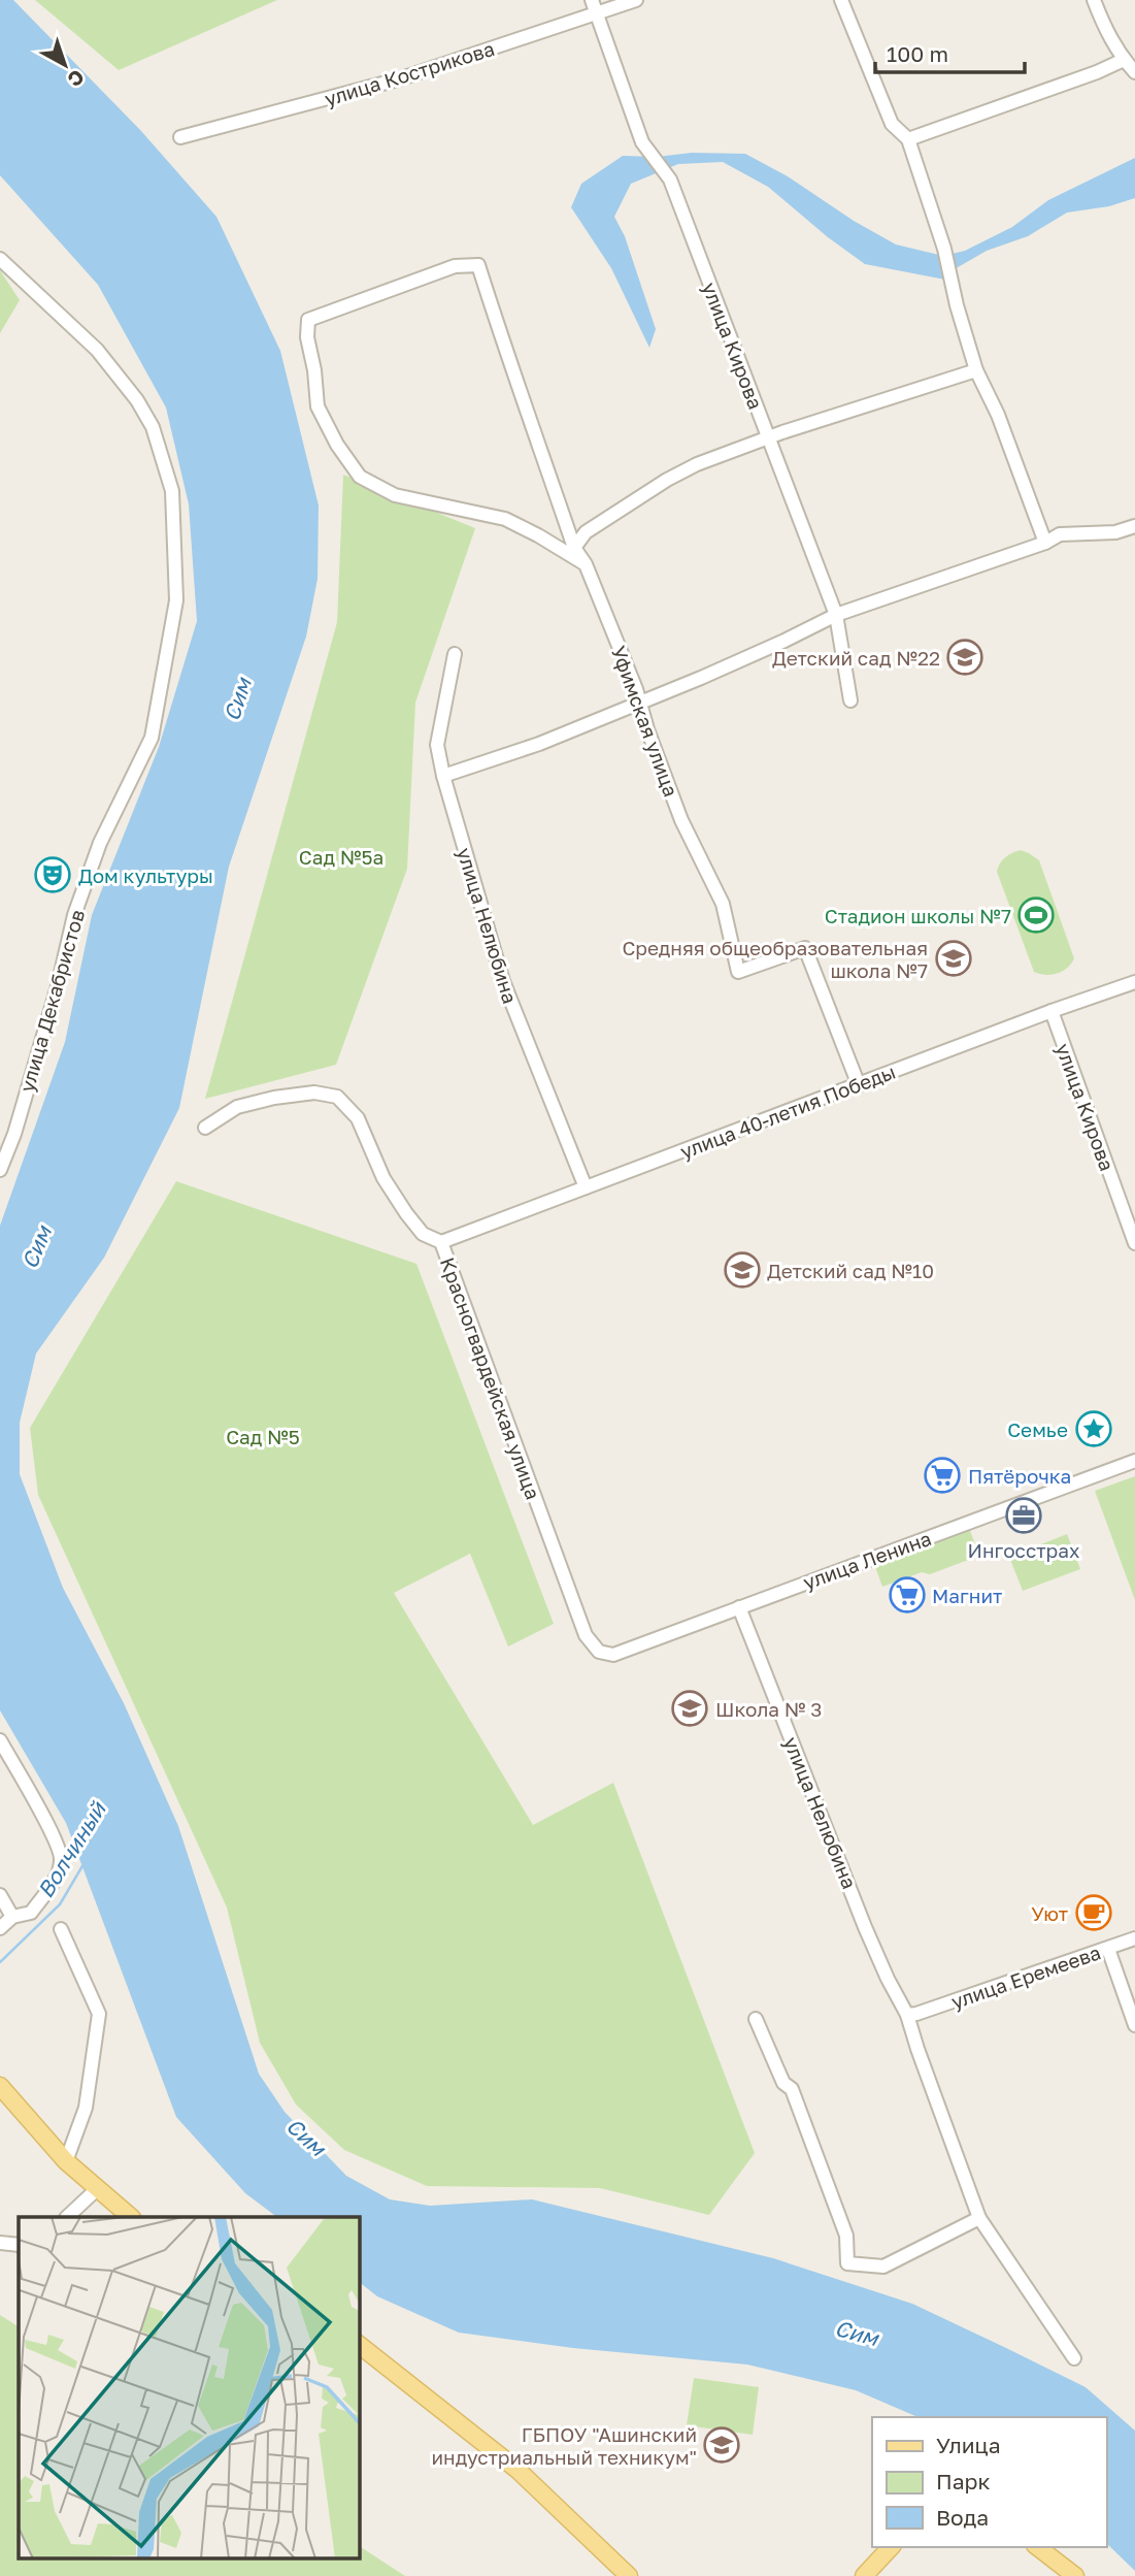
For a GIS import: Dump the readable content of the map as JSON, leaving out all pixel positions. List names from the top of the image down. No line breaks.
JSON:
{"streets":{"street":["улица Кострикова","улица Кирова","Уфимская улица","улица Нелюбина","улица Декабристов","улица 40-летия Победы","Красногвардейская улица","улица Ленина","улица Еремеева"]},"crossings":[["улица Кострикова","улица Кирова"],["улица Кирова","улица 40-летия Победы"],["Уфимская улица","улица 40-летия Победы"],["улица Нелюбина","улица 40-летия Победы"],["улица Нелюбина","улица Ленина"],["улица Нелюбина","улица Еремеева"],["улица 40-летия Победы","Красногвардейская улица"],["Красногвардейская улица","улица Ленина"]],"water":["Сим","Волчиный"],"parks":["Сад №5а","Сад №5"],"places":{"school or university":["Детский сад №22","Средняя общеобразовательная школа №7","Детский сад №10","Школа № 3","ГБПОУ \"Ашинский индустриальный техникум\""],"theatre":["Дом культуры"],"sports":["Стадион школы №7"],"place":["Семье"],"supermarket":["Пятёрочка","Магнит"],"office":["Ингосстрах"],"cafe":["Уют"]},"legend":["Улица","Парк","Вода"],"scale_bar":"100 m","north":"bottom right"}
